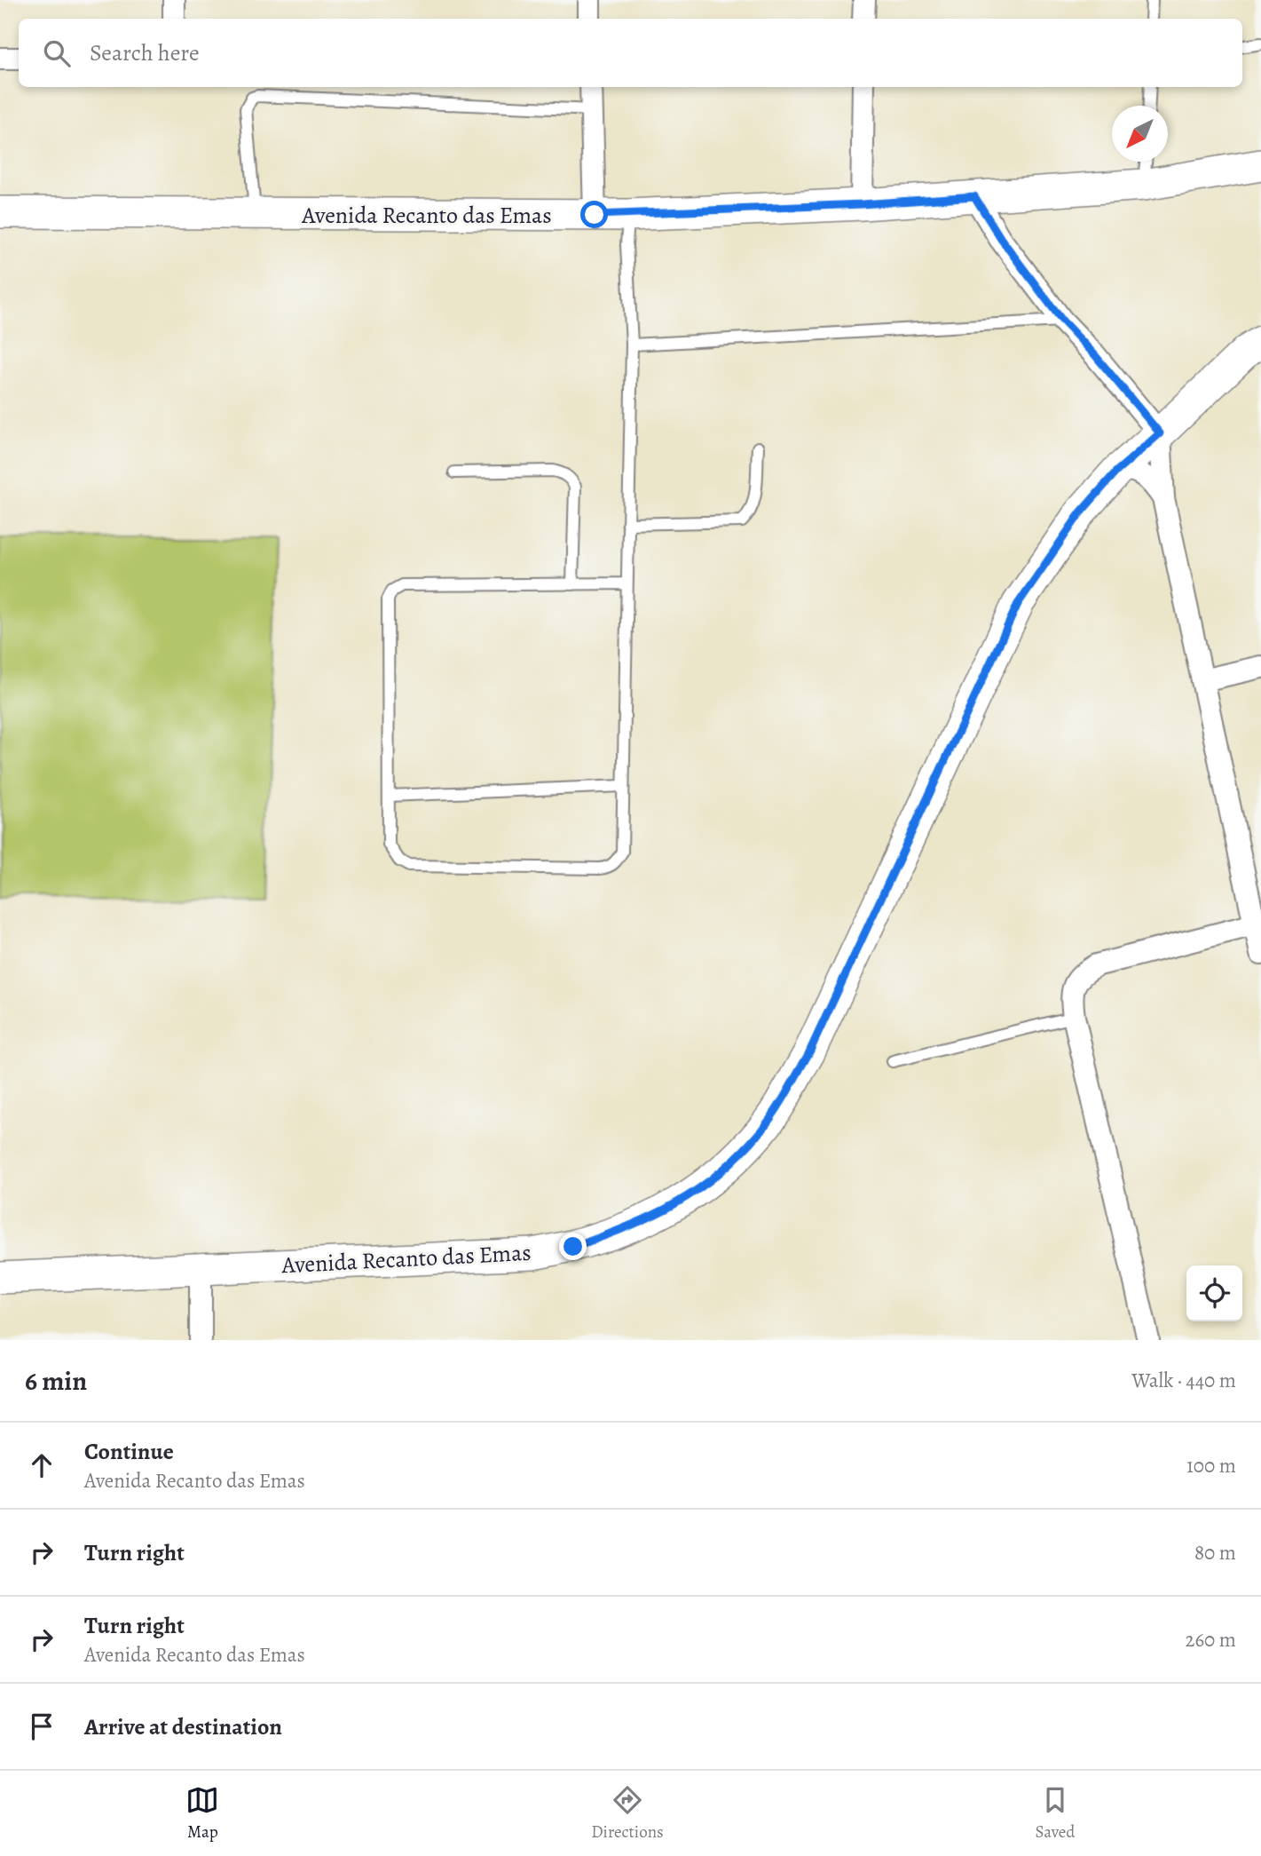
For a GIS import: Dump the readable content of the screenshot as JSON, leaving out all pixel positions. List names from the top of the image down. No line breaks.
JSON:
{"streets":{"main road":["Avenida Recanto das Emas"]},"north":"bottom left","page":{"search":"Search here","heading":["6 min","Walk · 440 m"],"list":[["Continue","Avenida Recanto das Emas","100 m"],["Turn right","80 m"],["Turn right","Avenida Recanto das Emas","260 m"],"Arrive at destination"],"nav":["Map","Directions","Saved"]}}
